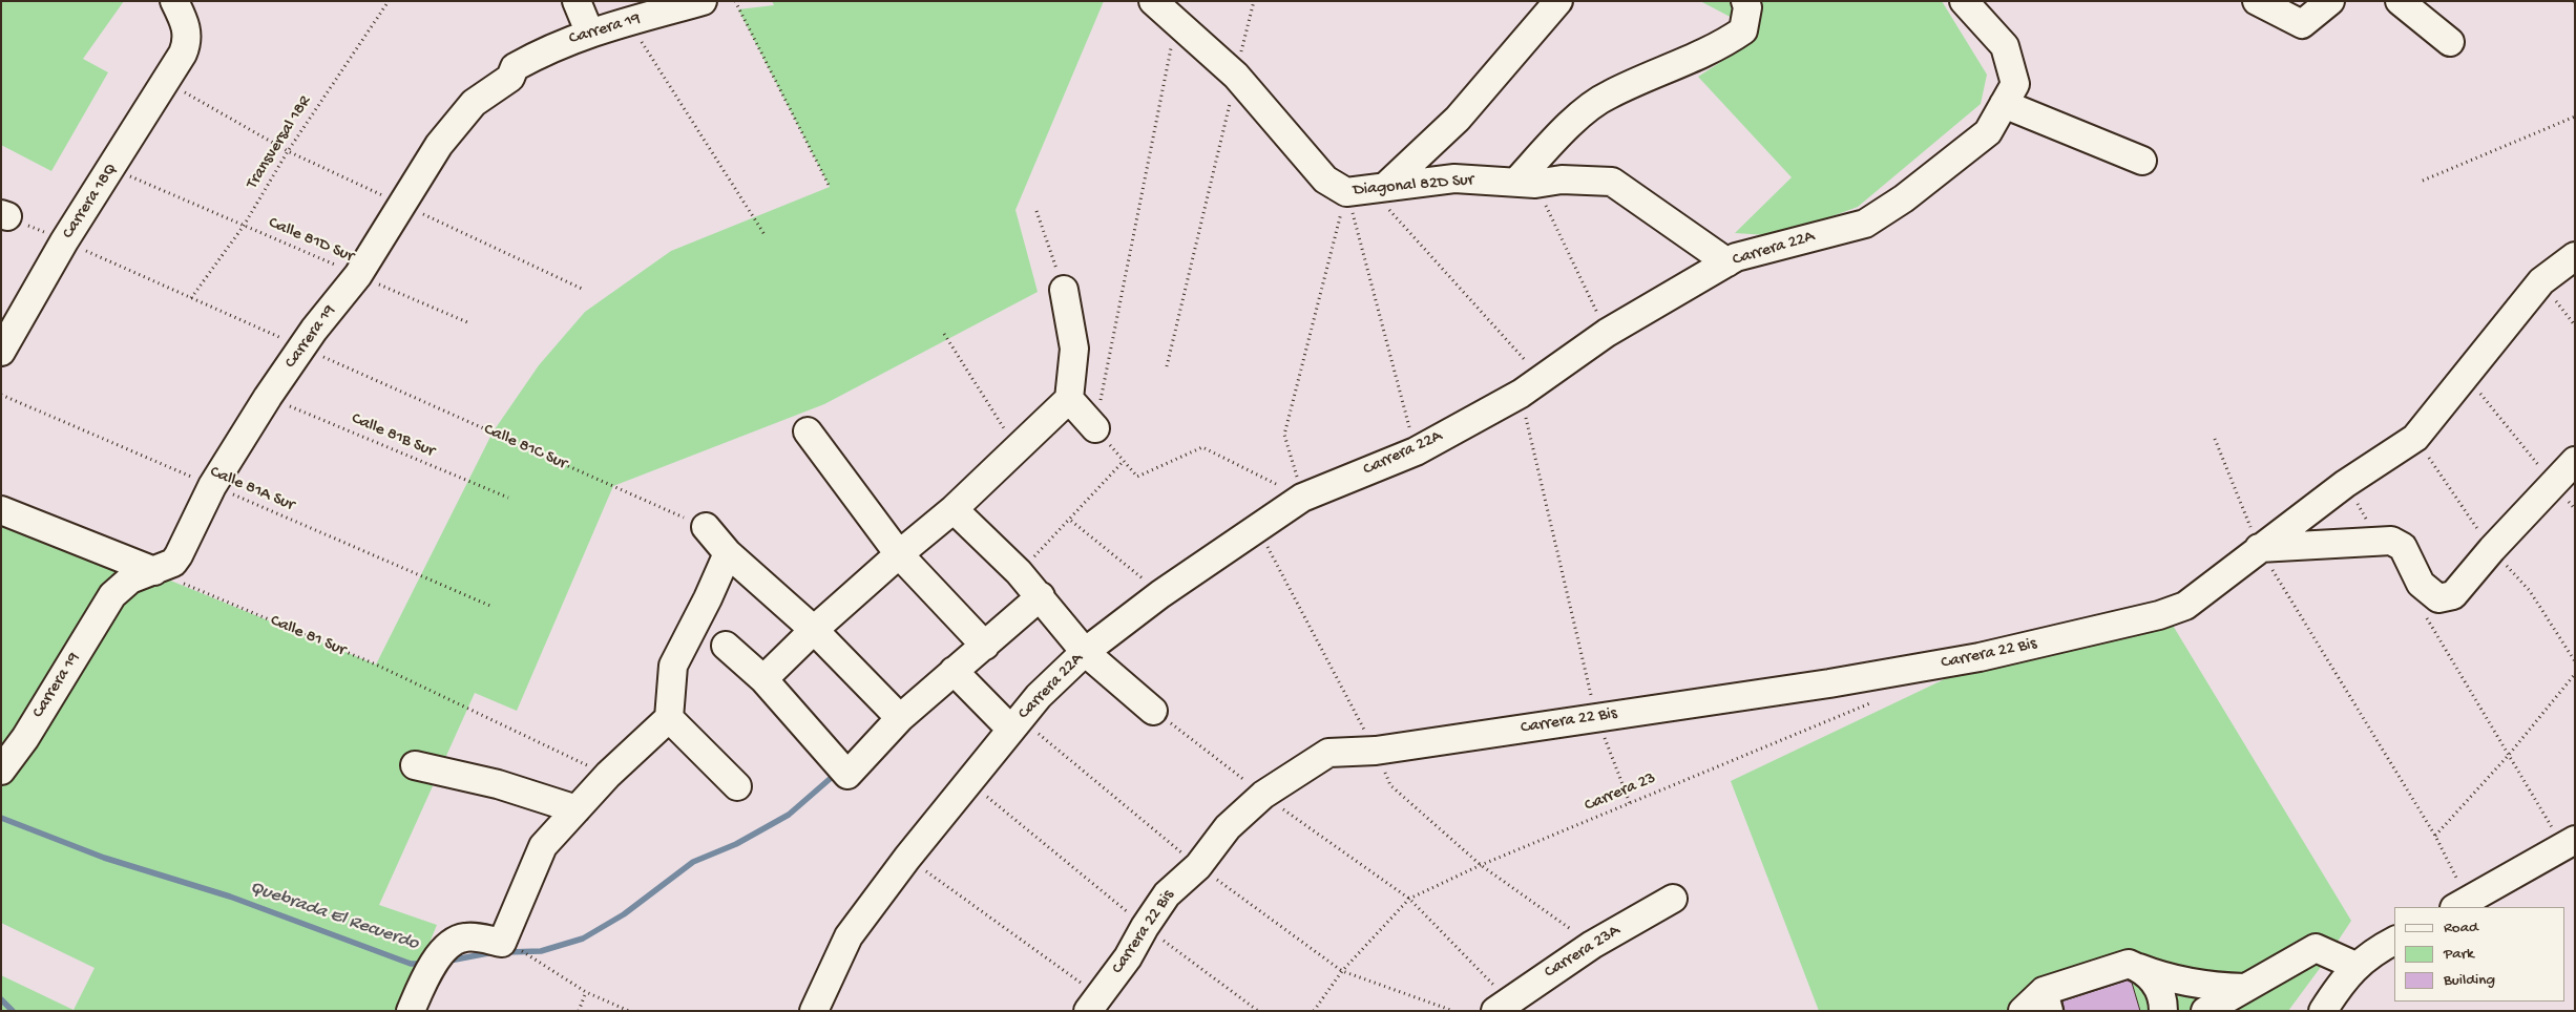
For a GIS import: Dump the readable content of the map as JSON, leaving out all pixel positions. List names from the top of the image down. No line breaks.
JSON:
{"streets":{"street":["Carrera 19","Diagonal 82D Sur","Carrera 18Q","Carrera 22A","Carrera 22 Bis","Carrera 23A"],"path":["Transversal 18R","Calle 81D Sur","Calle 81B Sur","Calle 81C Sur","Calle 81A Sur","Calle 81 Sur","Carrera 23"]},"crossings":[["Carrera 19","Calle 81D Sur"],["Carrera 19","Calle 81B Sur"],["Carrera 19","Calle 81C Sur"],["Carrera 19","Calle 81A Sur"],["Carrera 19","Calle 81 Sur"],["Transversal 18R","Calle 81D Sur"],["Transversal 18R","Calle 81C Sur"],["Diagonal 82D Sur","Carrera 22A"]],"water":["Quebrada El Recuerdo"],"legend":["Road","Park","Building"]}
